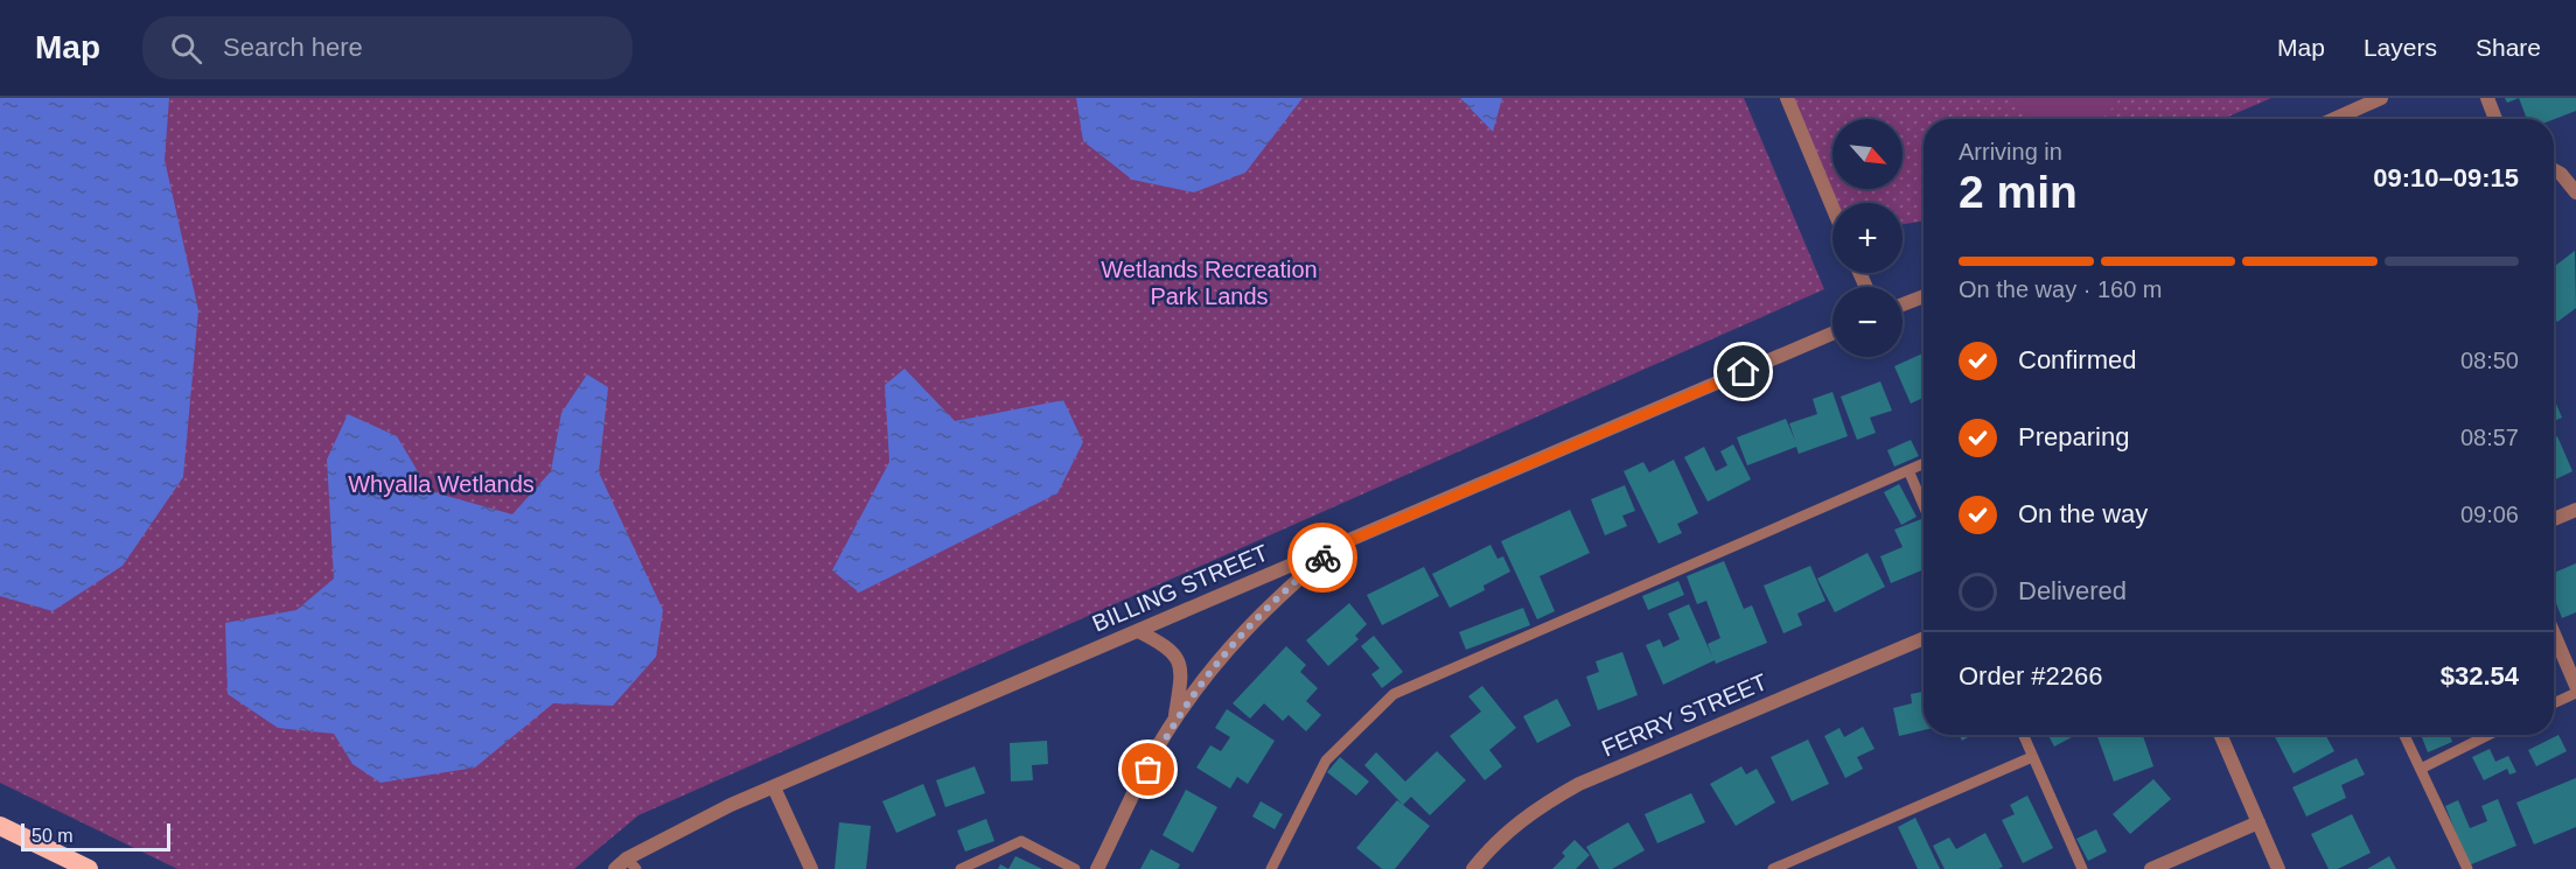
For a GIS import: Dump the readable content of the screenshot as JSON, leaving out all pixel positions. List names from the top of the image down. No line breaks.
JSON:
{"streets":{"street":["BILLING STREET","FERRY STREET"]},"parks":["Wetlands Recreation Park Lands","Whyalla Wetlands"],"scale_bar":"50 m","north":"bottom right","page":{"header":"Map","search":"Search here","nav":["Map","Layers","Share"],"map_buttons":["+","−"],"heading":["2 min","Arriving in","09:10–09:15"],"panel":["Order #2266","$32.54"],"bar":"On the way · 160 m","list":[["Confirmed","08:50"],["Preparing","08:57"],["On the way","09:06"],"Delivered"],"scale":"50 m"}}
